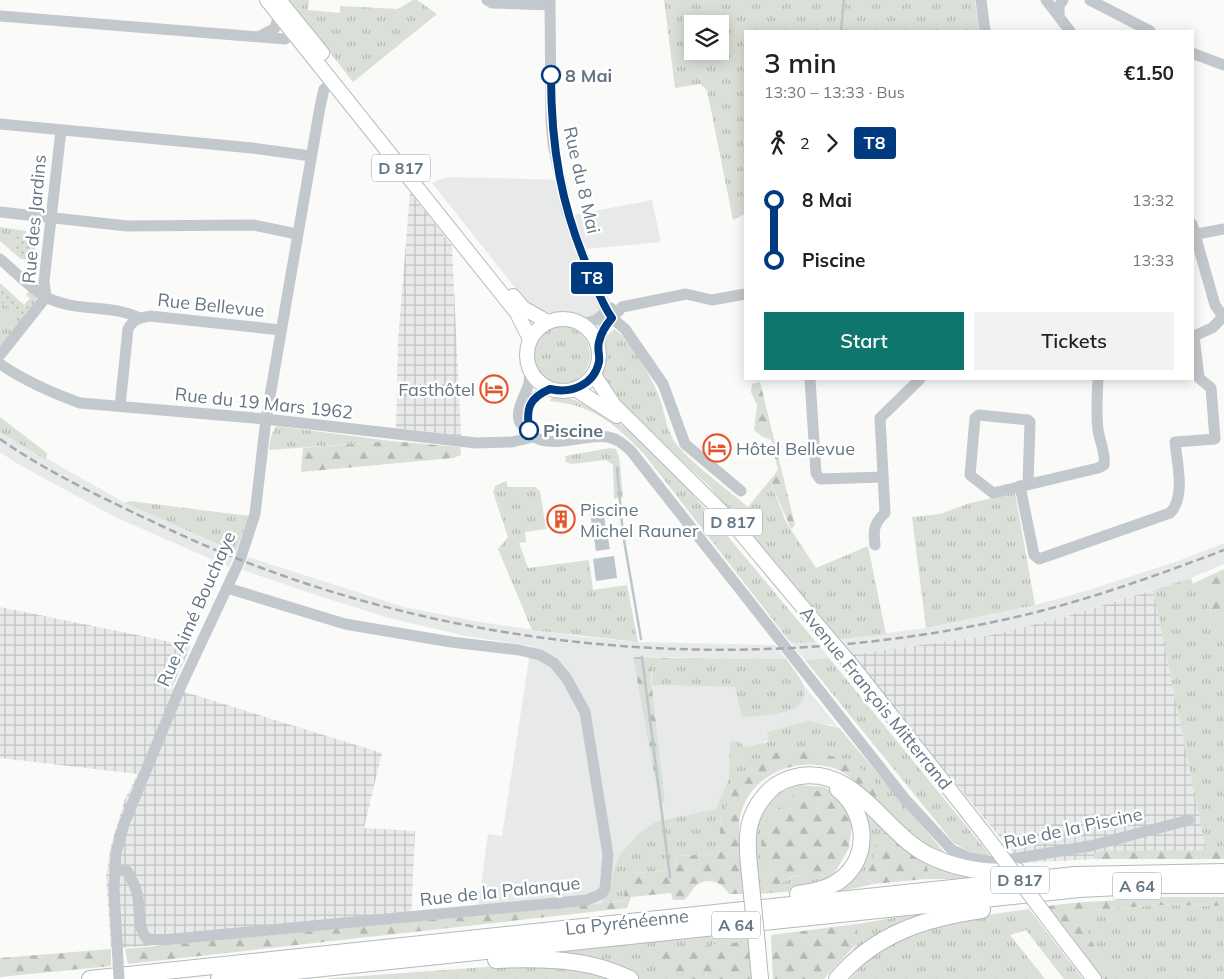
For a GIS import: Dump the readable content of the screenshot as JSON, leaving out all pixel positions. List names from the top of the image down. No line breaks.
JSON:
{"streets":{"highway":["A 64","La Pyrénéenne"],"main road":["D 817","Avenue François Mitterrand"],"street":["Rue du 8 Mai","Rue des Jardins","Rue Bellevue","Rue du 19 Mars 1962","Rue Aimé Bouchaye","Rue de la Piscine","Rue de la Palanque"]},"crossings":[["D 817","Rue Aimé Bouchaye"],["D 817","Avenue François Mitterrand"],["Rue des Jardins","Rue Bellevue"],["Rue Bellevue","Rue du 19 Mars 1962"],["Rue Bellevue","Rue Aimé Bouchaye"],["Rue du 19 Mars 1962","Rue Aimé Bouchaye"],["Rue du 19 Mars 1962","Rue de la Piscine"],["Rue Aimé Bouchaye","Rue de la Palanque"]],"places":{"other":["8 Mai","Piscine"],"hotel":["Fasthôtel","Hôtel Bellevue"],"building":["Piscine Michel Rauner"]},"lines":["bus line T8"],"page":{"on_map":"T8","heading":["3 min","13:30 – 13:33 · Bus","€1.50"],"legs":["2","T8"],"list":[{"name":"8 Mai","value":"13:32"},{"name":"Piscine","value":"13:33"}],"buttons":["Start","Tickets"]}}
